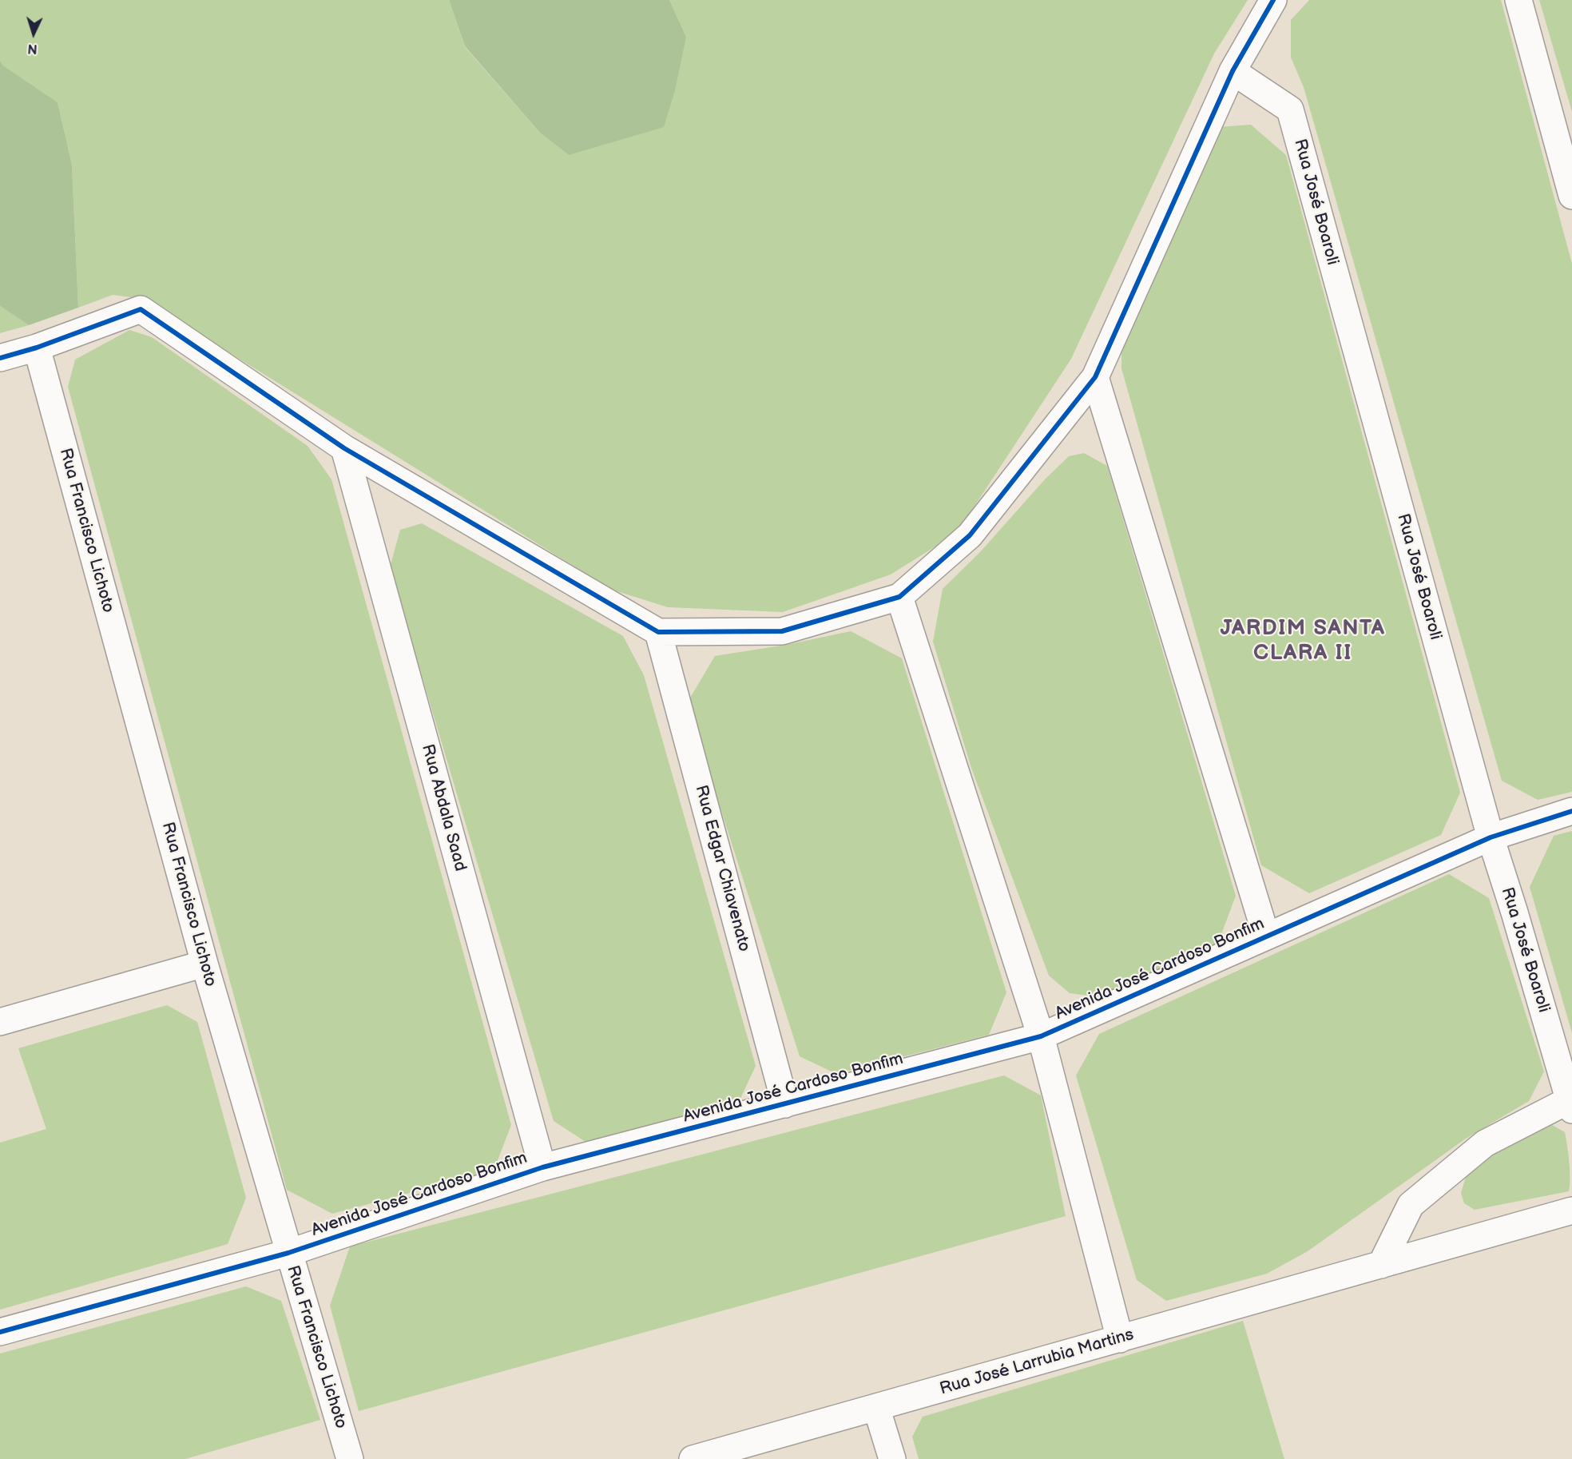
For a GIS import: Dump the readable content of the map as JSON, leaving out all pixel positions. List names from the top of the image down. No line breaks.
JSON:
{"streets":{"street":["Rua José Boaroli","Rua Francisco Lichoto","Rua Abdala Saad","Rua Edgar Chiavenato","Avenida José Cardoso Bonfim","Rua José Larrubia Martins"]},"crossings":[["Rua José Boaroli","Avenida José Cardoso Bonfim"],["Rua Francisco Lichoto","Avenida José Cardoso Bonfim"],["Rua Abdala Saad","Avenida José Cardoso Bonfim"],["Rua Edgar Chiavenato","Avenida José Cardoso Bonfim"]],"districts":["JARDIM SANTA CLARA II"],"north":"bottom"}
